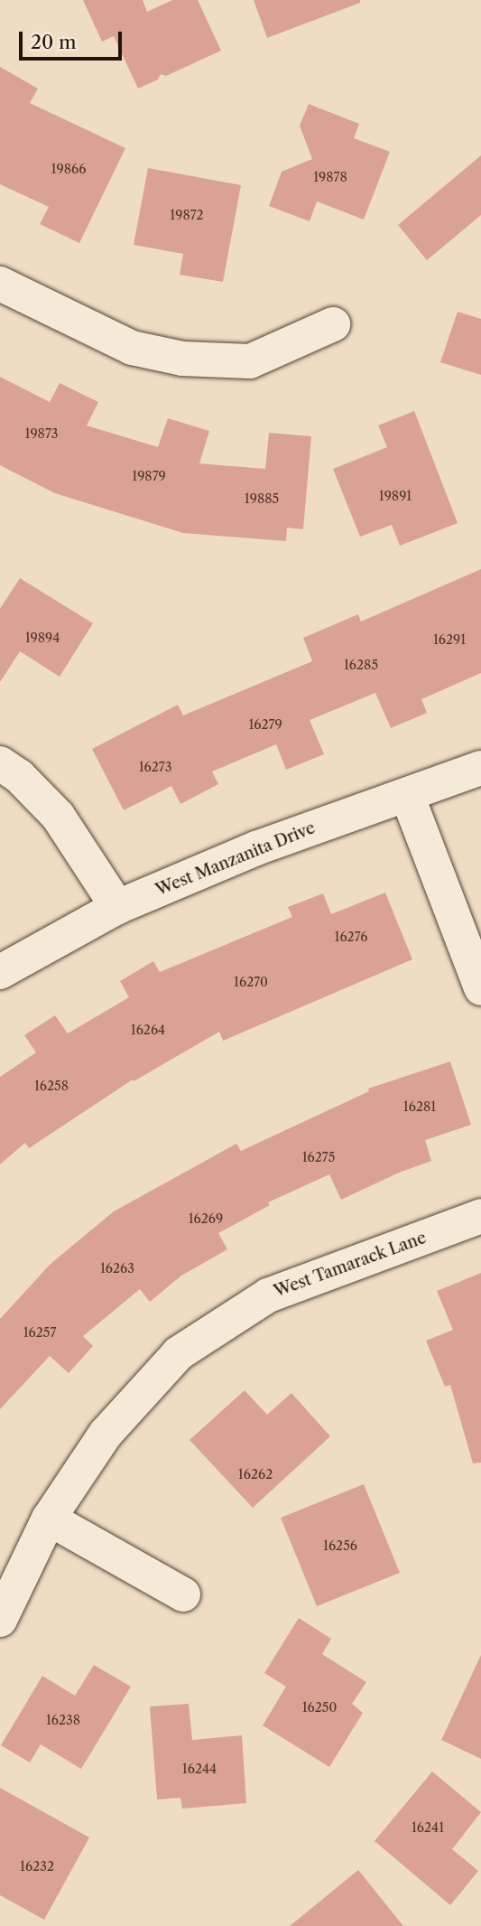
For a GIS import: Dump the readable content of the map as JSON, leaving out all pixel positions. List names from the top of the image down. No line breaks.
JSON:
{"streets":{"street":["West Manzanita Drive","West Tamarack Lane"]},"house_numbers":["19866","19878","19872","19873","19879","19891","19885","19894","16291","16285","16279","16273","16276","16270","16264","16258","16281","16275","16269","16263","16257","16262","16256","16250","16238","16244","16241","16232"],"scale_bar":"20 m"}
